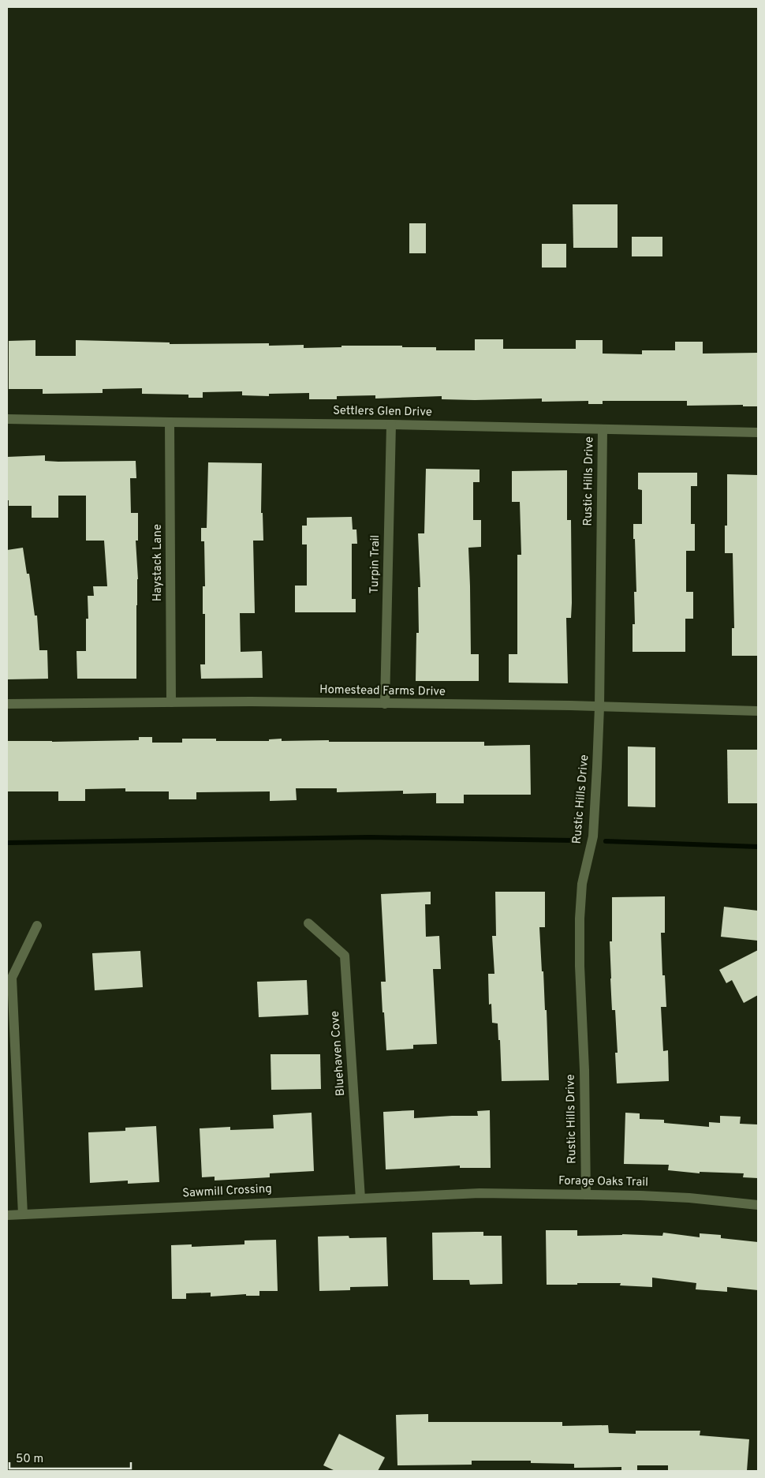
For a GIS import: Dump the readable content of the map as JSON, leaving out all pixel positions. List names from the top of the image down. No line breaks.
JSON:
{"streets":{"street":["Settlers Glen Drive","Rustic Hills Drive","Haystack Lane","Turpin Trail","Homestead Farms Drive","Bluehaven Cove","Forage Oaks Trail","Sawmill Crossing"]},"crossings":[["Settlers Glen Drive","Rustic Hills Drive"],["Settlers Glen Drive","Haystack Lane"],["Settlers Glen Drive","Turpin Trail"],["Rustic Hills Drive","Homestead Farms Drive"],["Rustic Hills Drive","Forage Oaks Trail"],["Haystack Lane","Homestead Farms Drive"],["Turpin Trail","Homestead Farms Drive"],["Bluehaven Cove","Sawmill Crossing"],["Forage Oaks Trail","Sawmill Crossing"]],"scale_bar":"50 m"}
